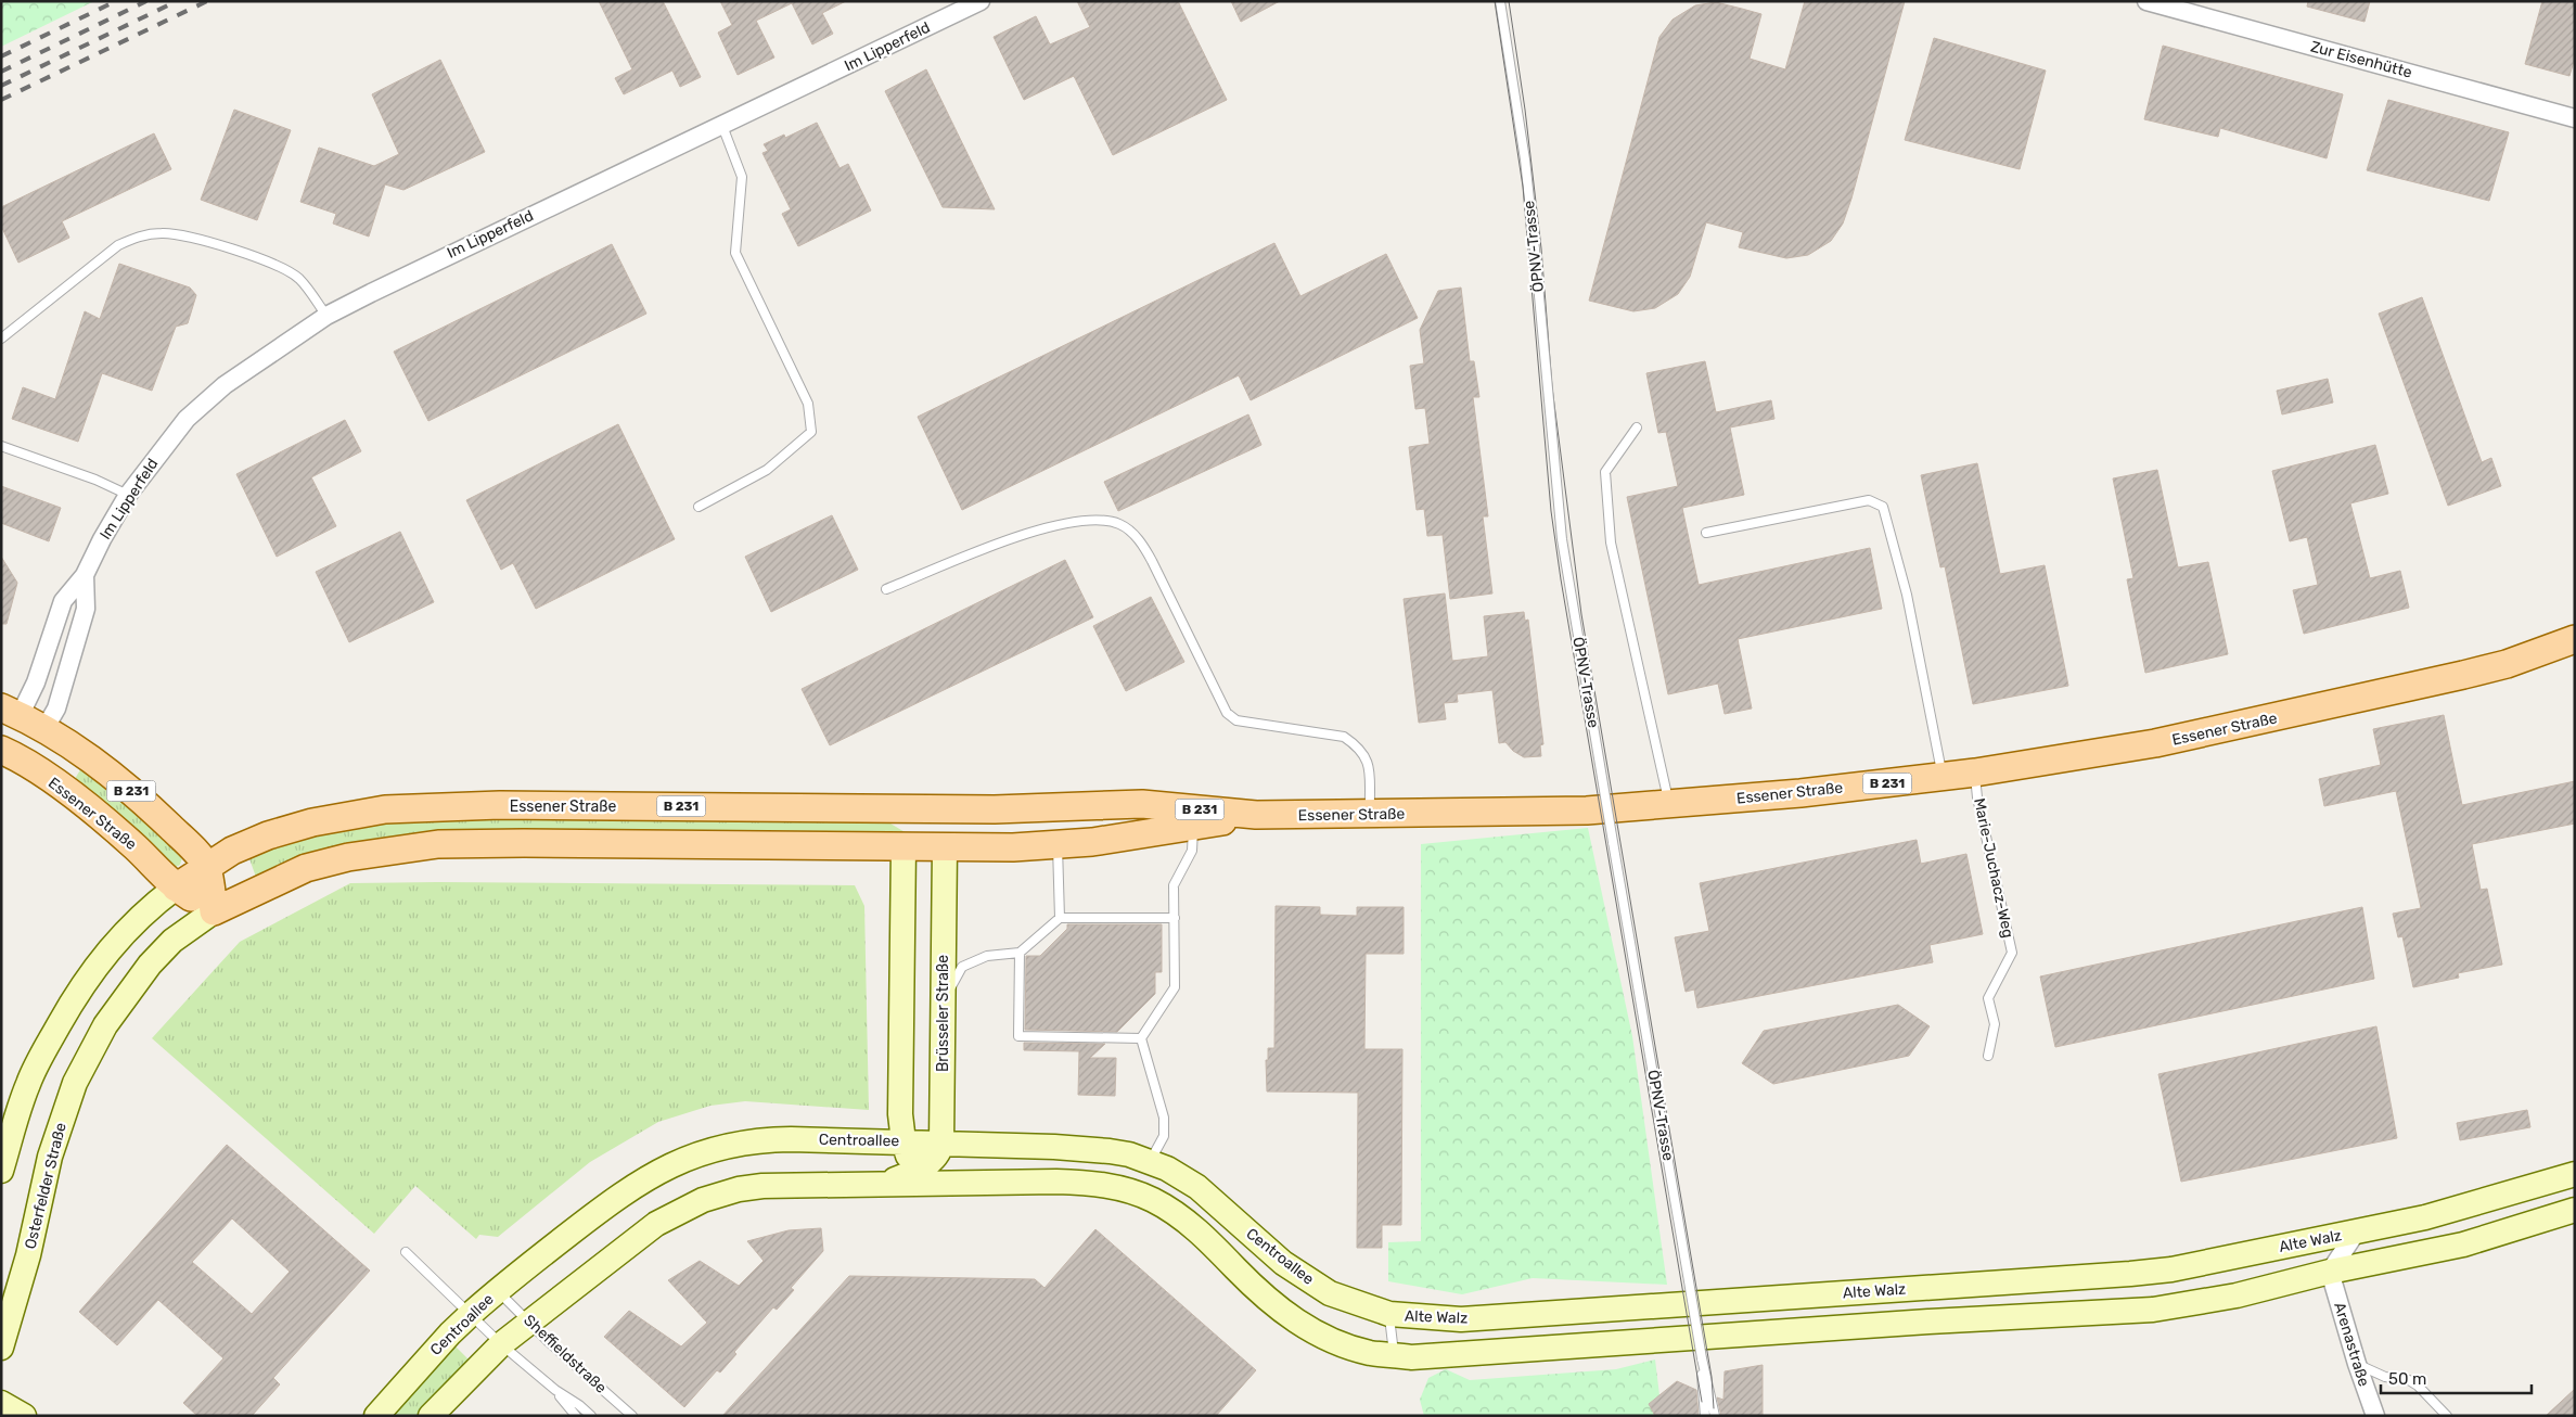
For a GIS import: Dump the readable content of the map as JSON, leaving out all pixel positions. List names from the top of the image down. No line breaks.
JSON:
{"streets":{"main road":["Essener Straße","B 231"],"street":["Im Lipperfeld","Zur Eisenhütte","Brüsseler Straße","Centroallee","Osterfelder Straße","Alte Walz","Arenastraße"],"lane":["ÖPNV-Trasse","Marie-Juchacz-Weg","Sheffieldstraße"]},"crossings":[["Im Lipperfeld","B 231"],["Essener Straße","B 231"],["Essener Straße","Marie-Juchacz-Weg"],["Essener Straße","Brüsseler Straße"],["Essener Straße","Osterfelder Straße"],["Brüsseler Straße","Centroallee"],["Centroallee","Alte Walz"],["Centroallee","Sheffieldstraße"],["Alte Walz","Arenastraße"]],"scale_bar":"50 m"}
